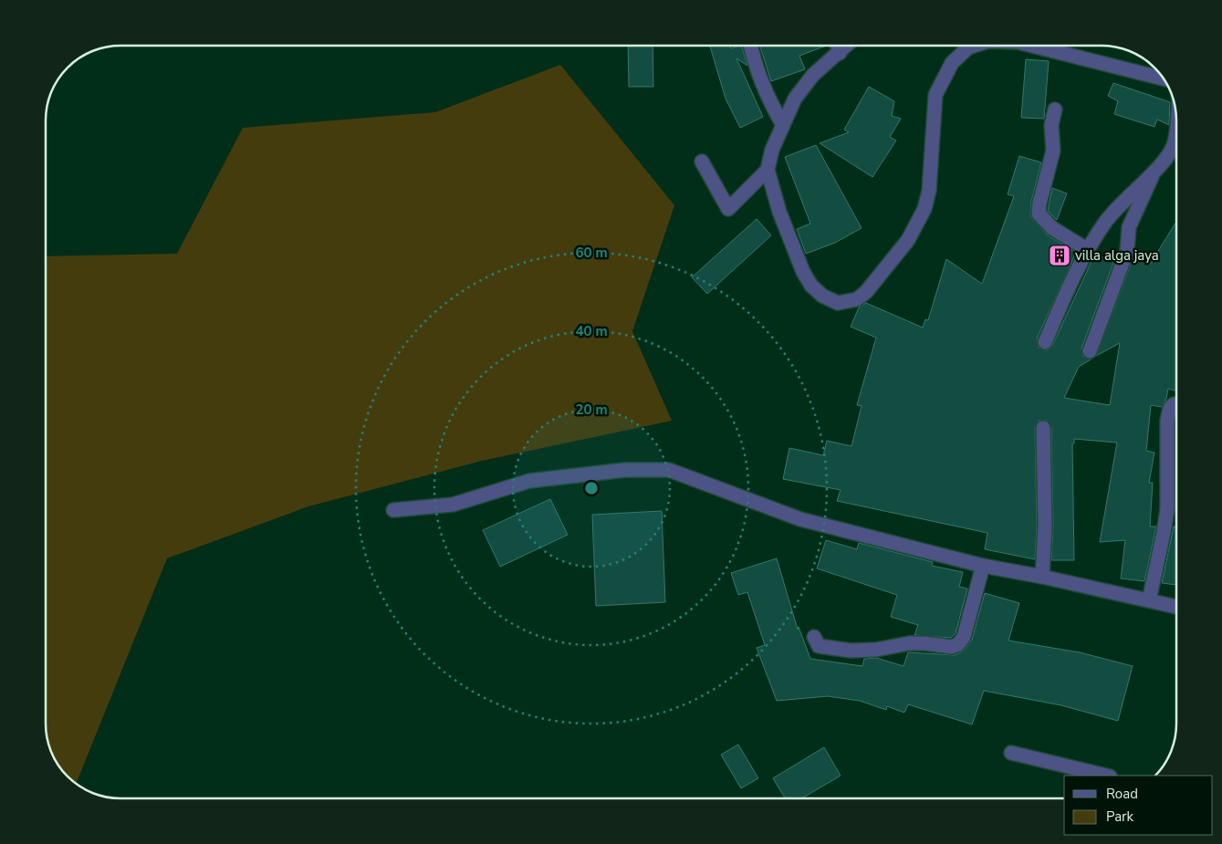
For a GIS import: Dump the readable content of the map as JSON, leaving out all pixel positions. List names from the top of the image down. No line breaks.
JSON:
{"places":{"building":["villa alga jaya"]},"legend":["Road","Park"],"rings":["60 m","40 m","20 m"]}
